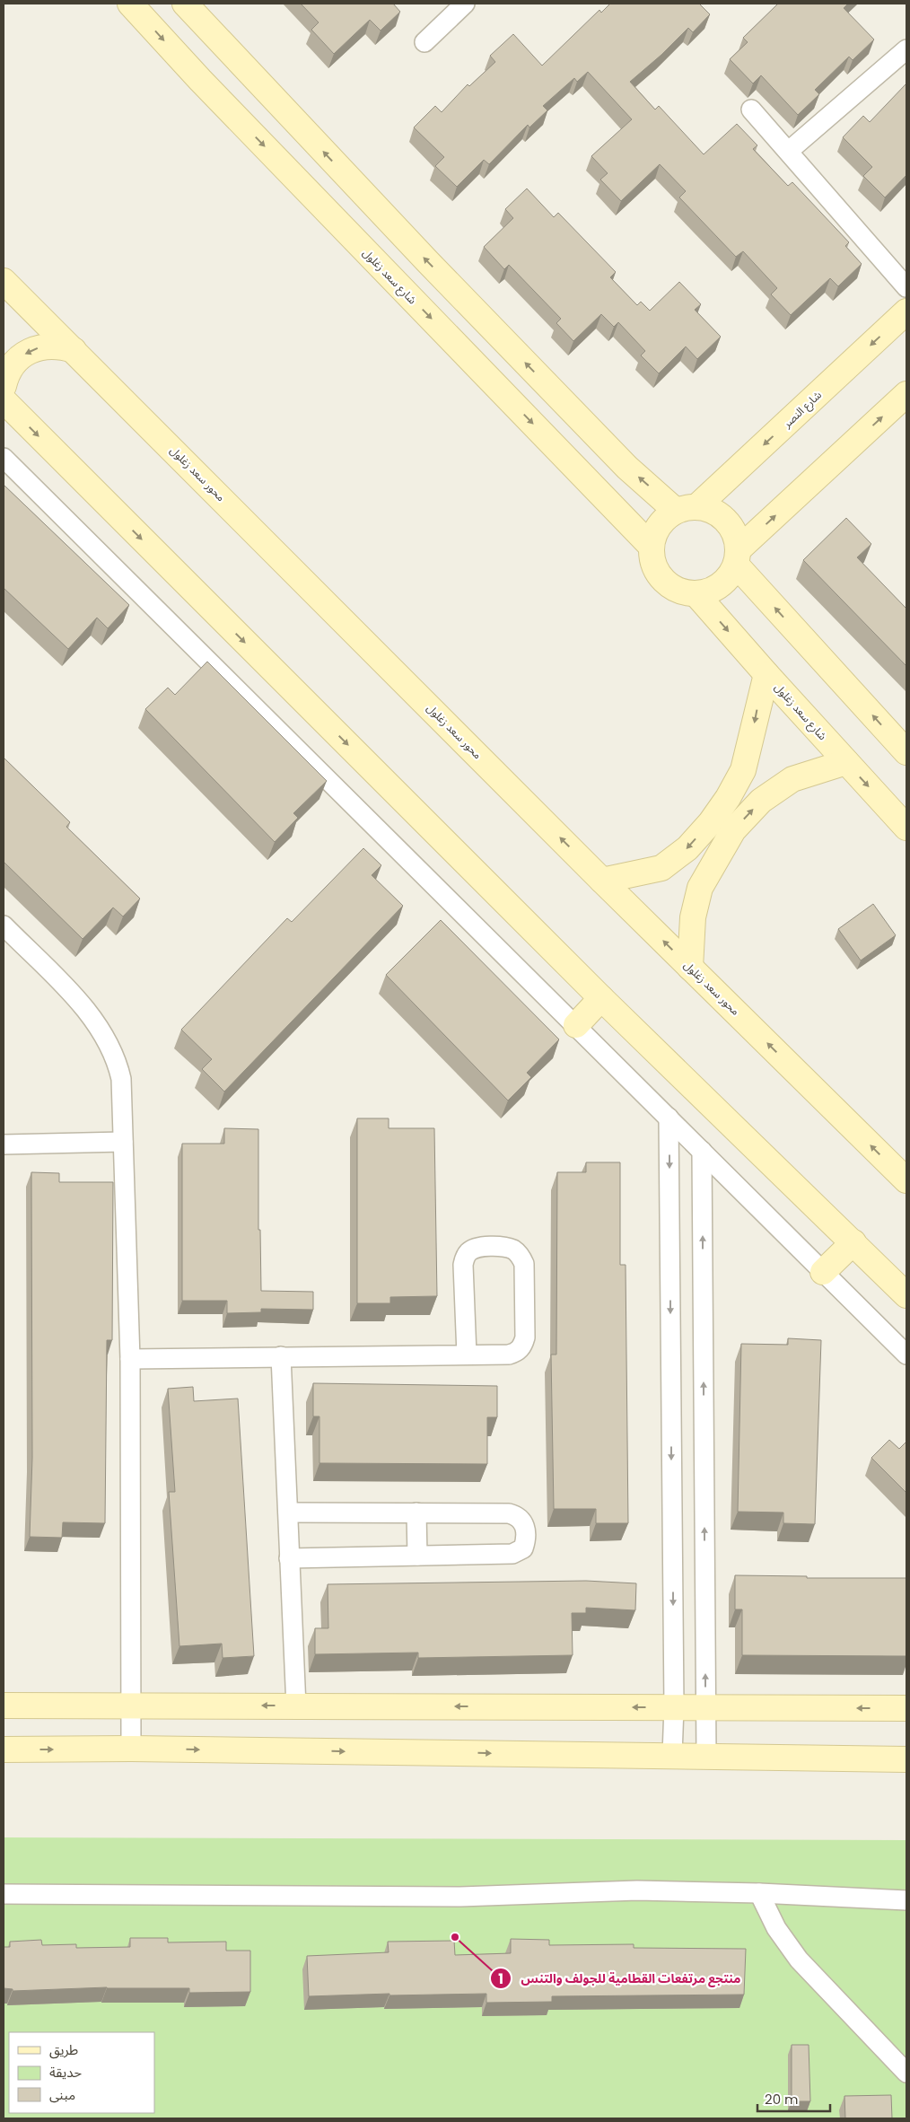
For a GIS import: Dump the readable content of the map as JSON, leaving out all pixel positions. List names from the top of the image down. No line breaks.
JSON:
{"streets":{"street":["شارع سعد زغلول","شارع النصر","محور سعد زغلول"]},"crossings":[["شارع سعد زغلول","شارع النصر"]],"places":["منتجع مرتفعات القطامية للجولف والتنس"],"legend":["طريق","حديقة","مبنى"],"scale_bar":"20 m"}
